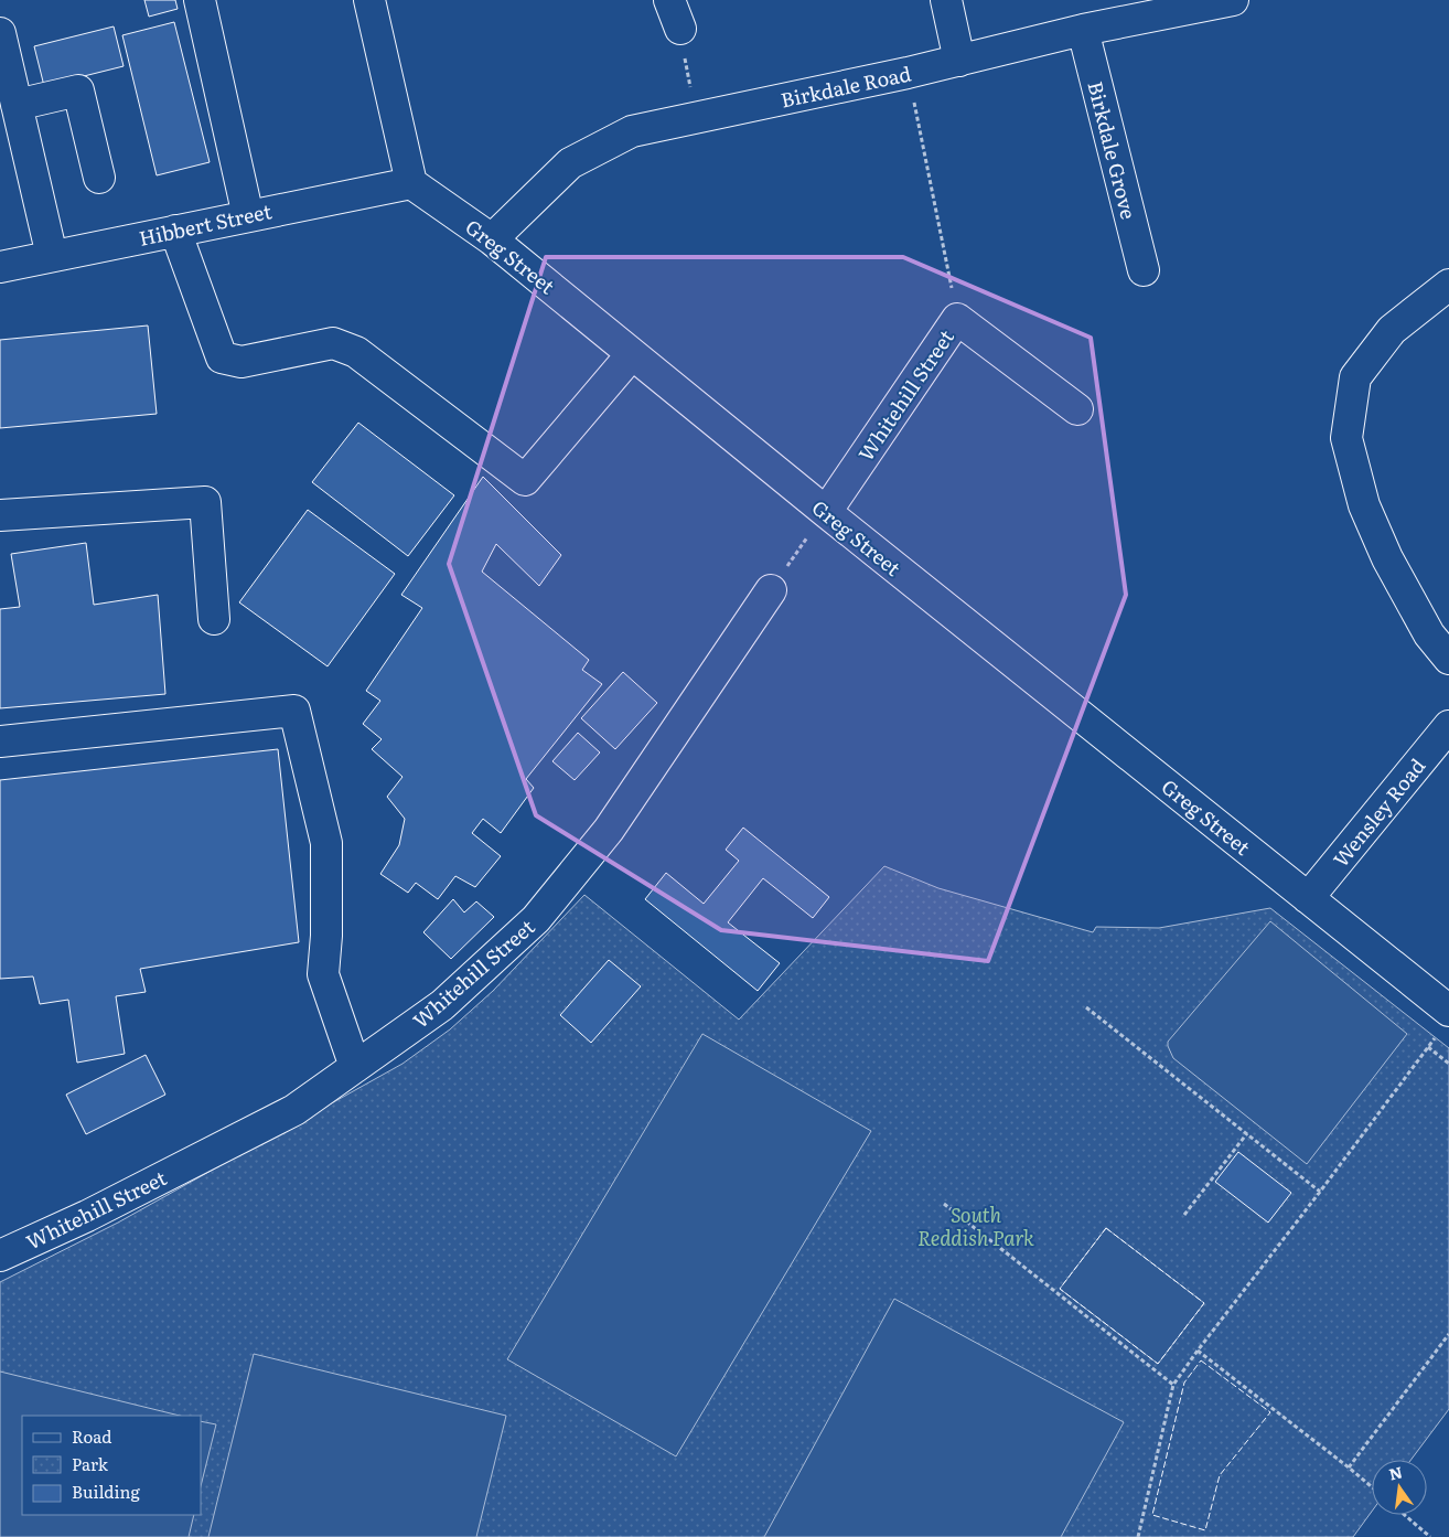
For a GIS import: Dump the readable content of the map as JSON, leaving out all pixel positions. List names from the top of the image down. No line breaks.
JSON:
{"streets":{"street":["Birkdale Road","Birkdale Grove","Hibbert Street","Greg Street","Whitehill Street","Wensley Road"]},"crossings":[["Birkdale Road","Birkdale Grove"],["Birkdale Road","Greg Street"],["Hibbert Street","Greg Street"],["Greg Street","Whitehill Street"],["Greg Street","Wensley Road"]],"parks":["South Reddish Park"],"legend":["Road","Park","Building"],"north":"top"}
